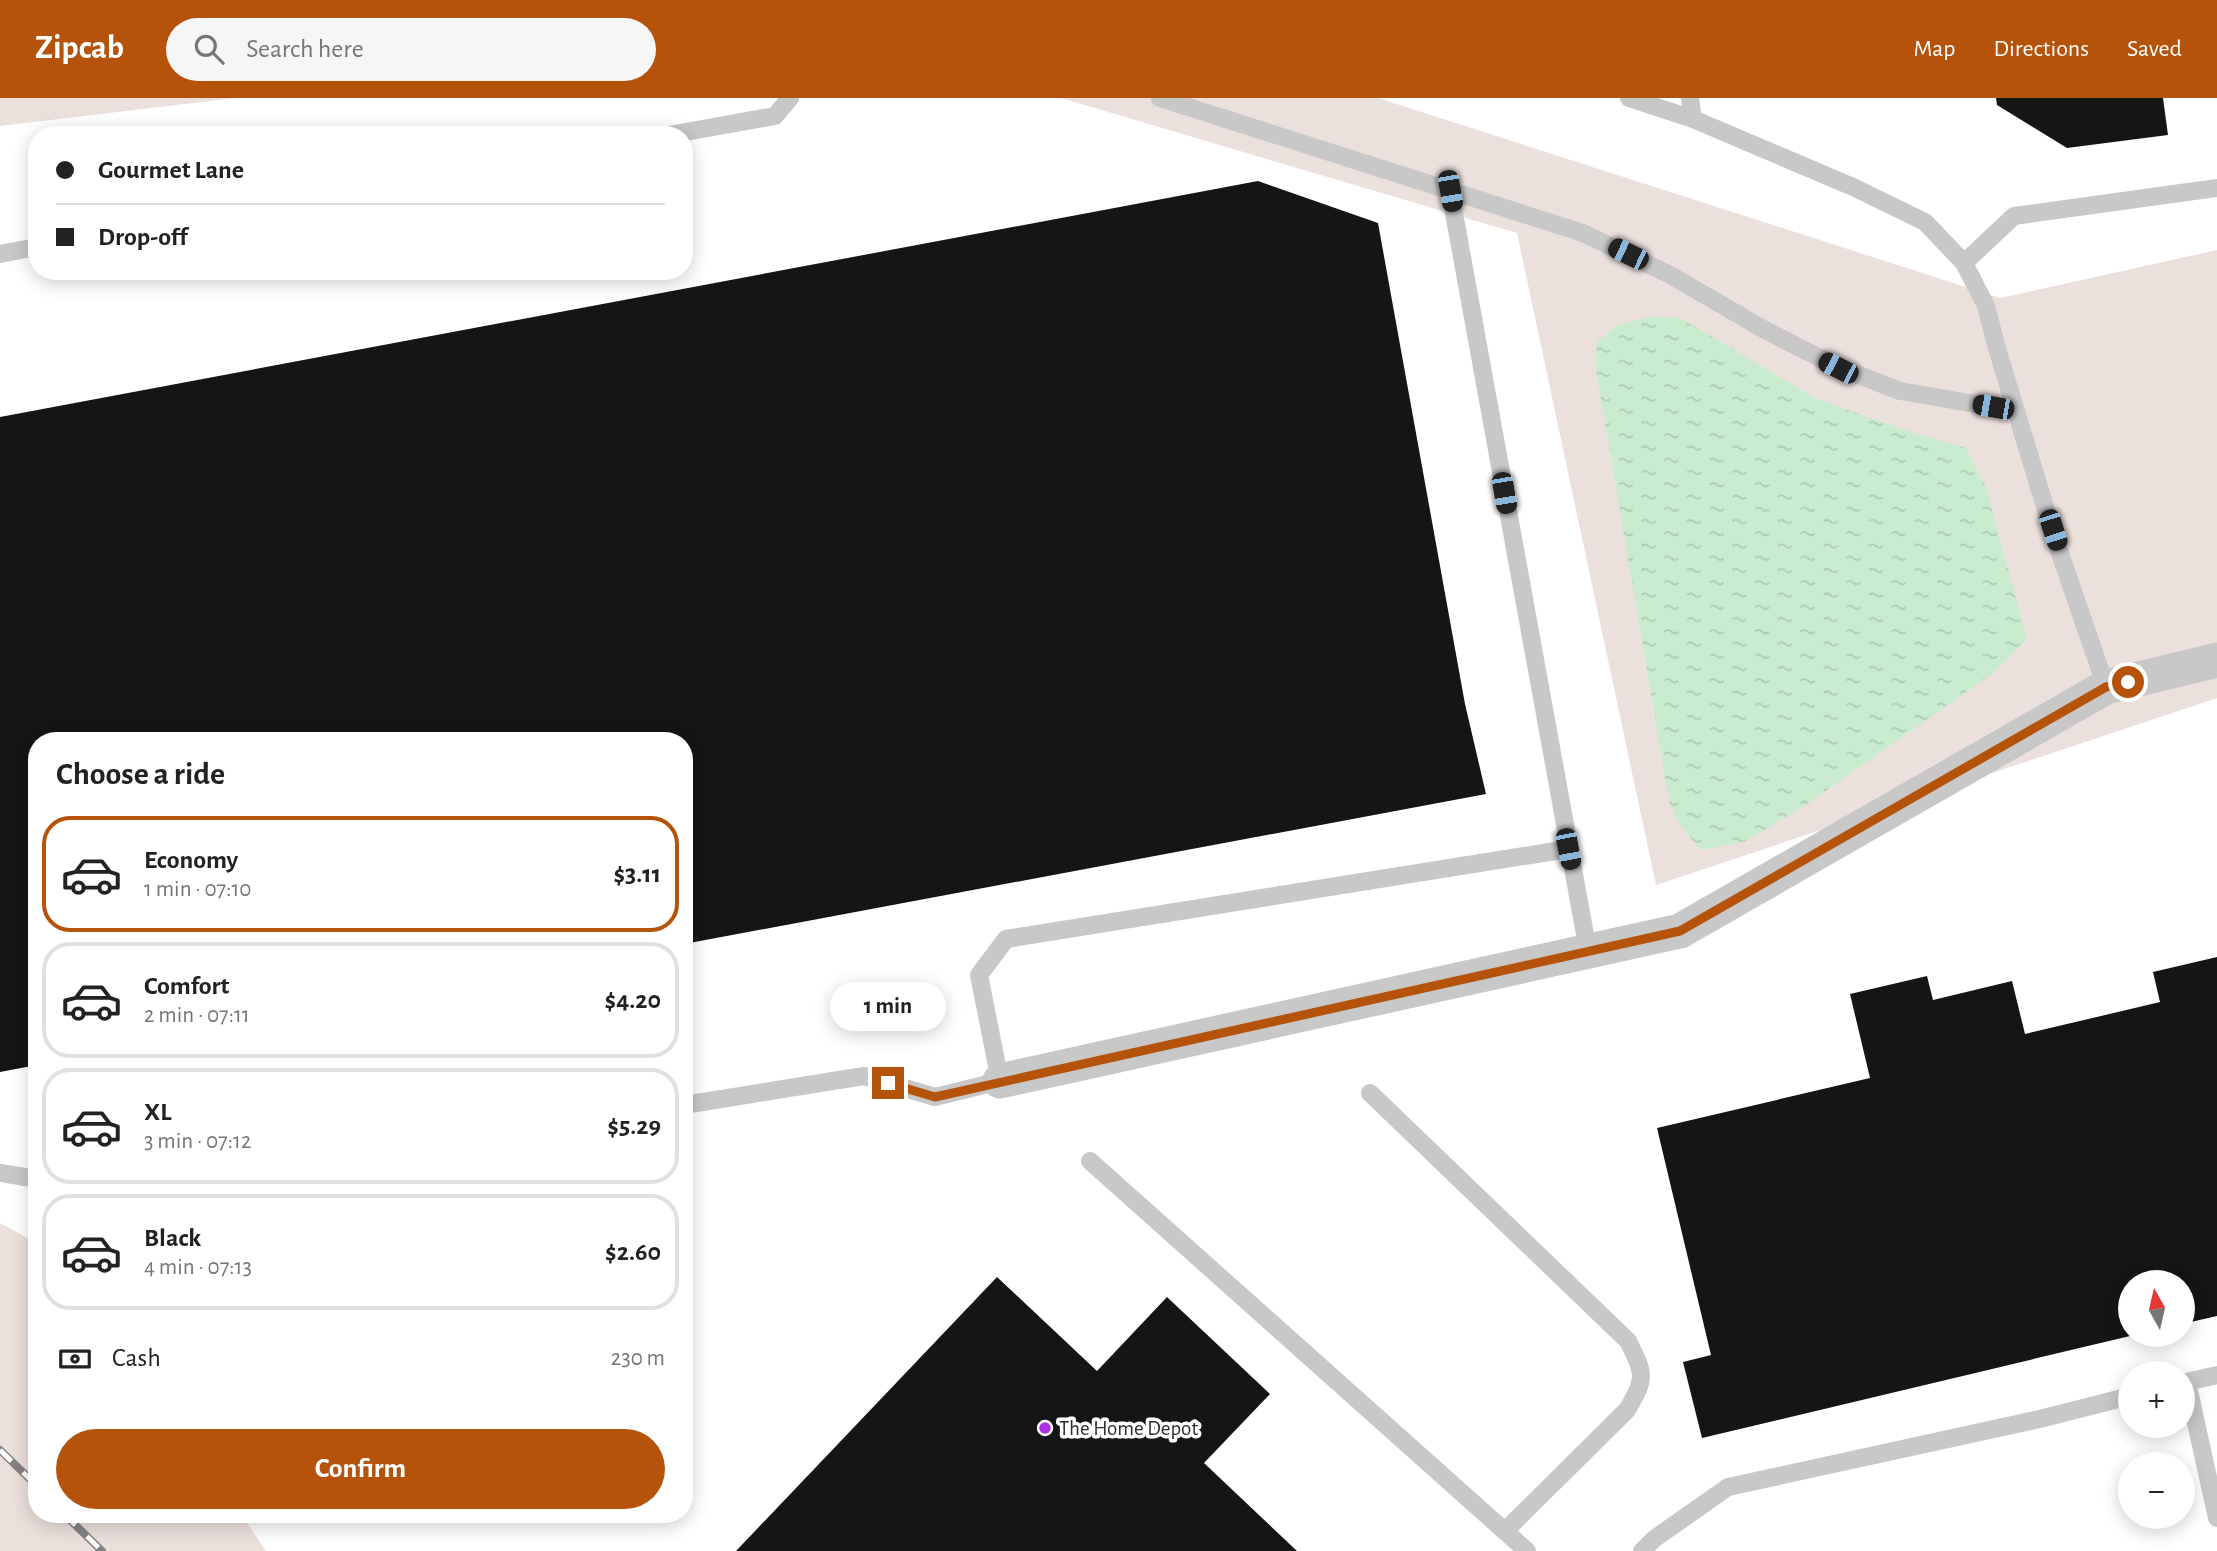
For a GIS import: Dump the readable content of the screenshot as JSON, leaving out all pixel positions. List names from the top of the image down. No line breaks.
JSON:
{"places":["The Home Depot"],"north":"top","page":{"header":"Zipcab","search":"Search here","nav":["Map","Directions","Saved"],"banner":["Gourmet Lane","Drop-off"],"heading":"Choose a ride","list":[{"name":"Economy","note":"1 min · 07:10","value":"$3.11"},{"name":"Comfort","note":"2 min · 07:11","value":"$4.20"},{"name":"XL","note":"3 min · 07:12","value":"$5.29"},{"name":"Black","note":"4 min · 07:13","value":"$2.60"}],"bubble":"1 min","map_buttons":["+","−"],"pay":["Cash","230 m"],"buttons":"Confirm"}}
